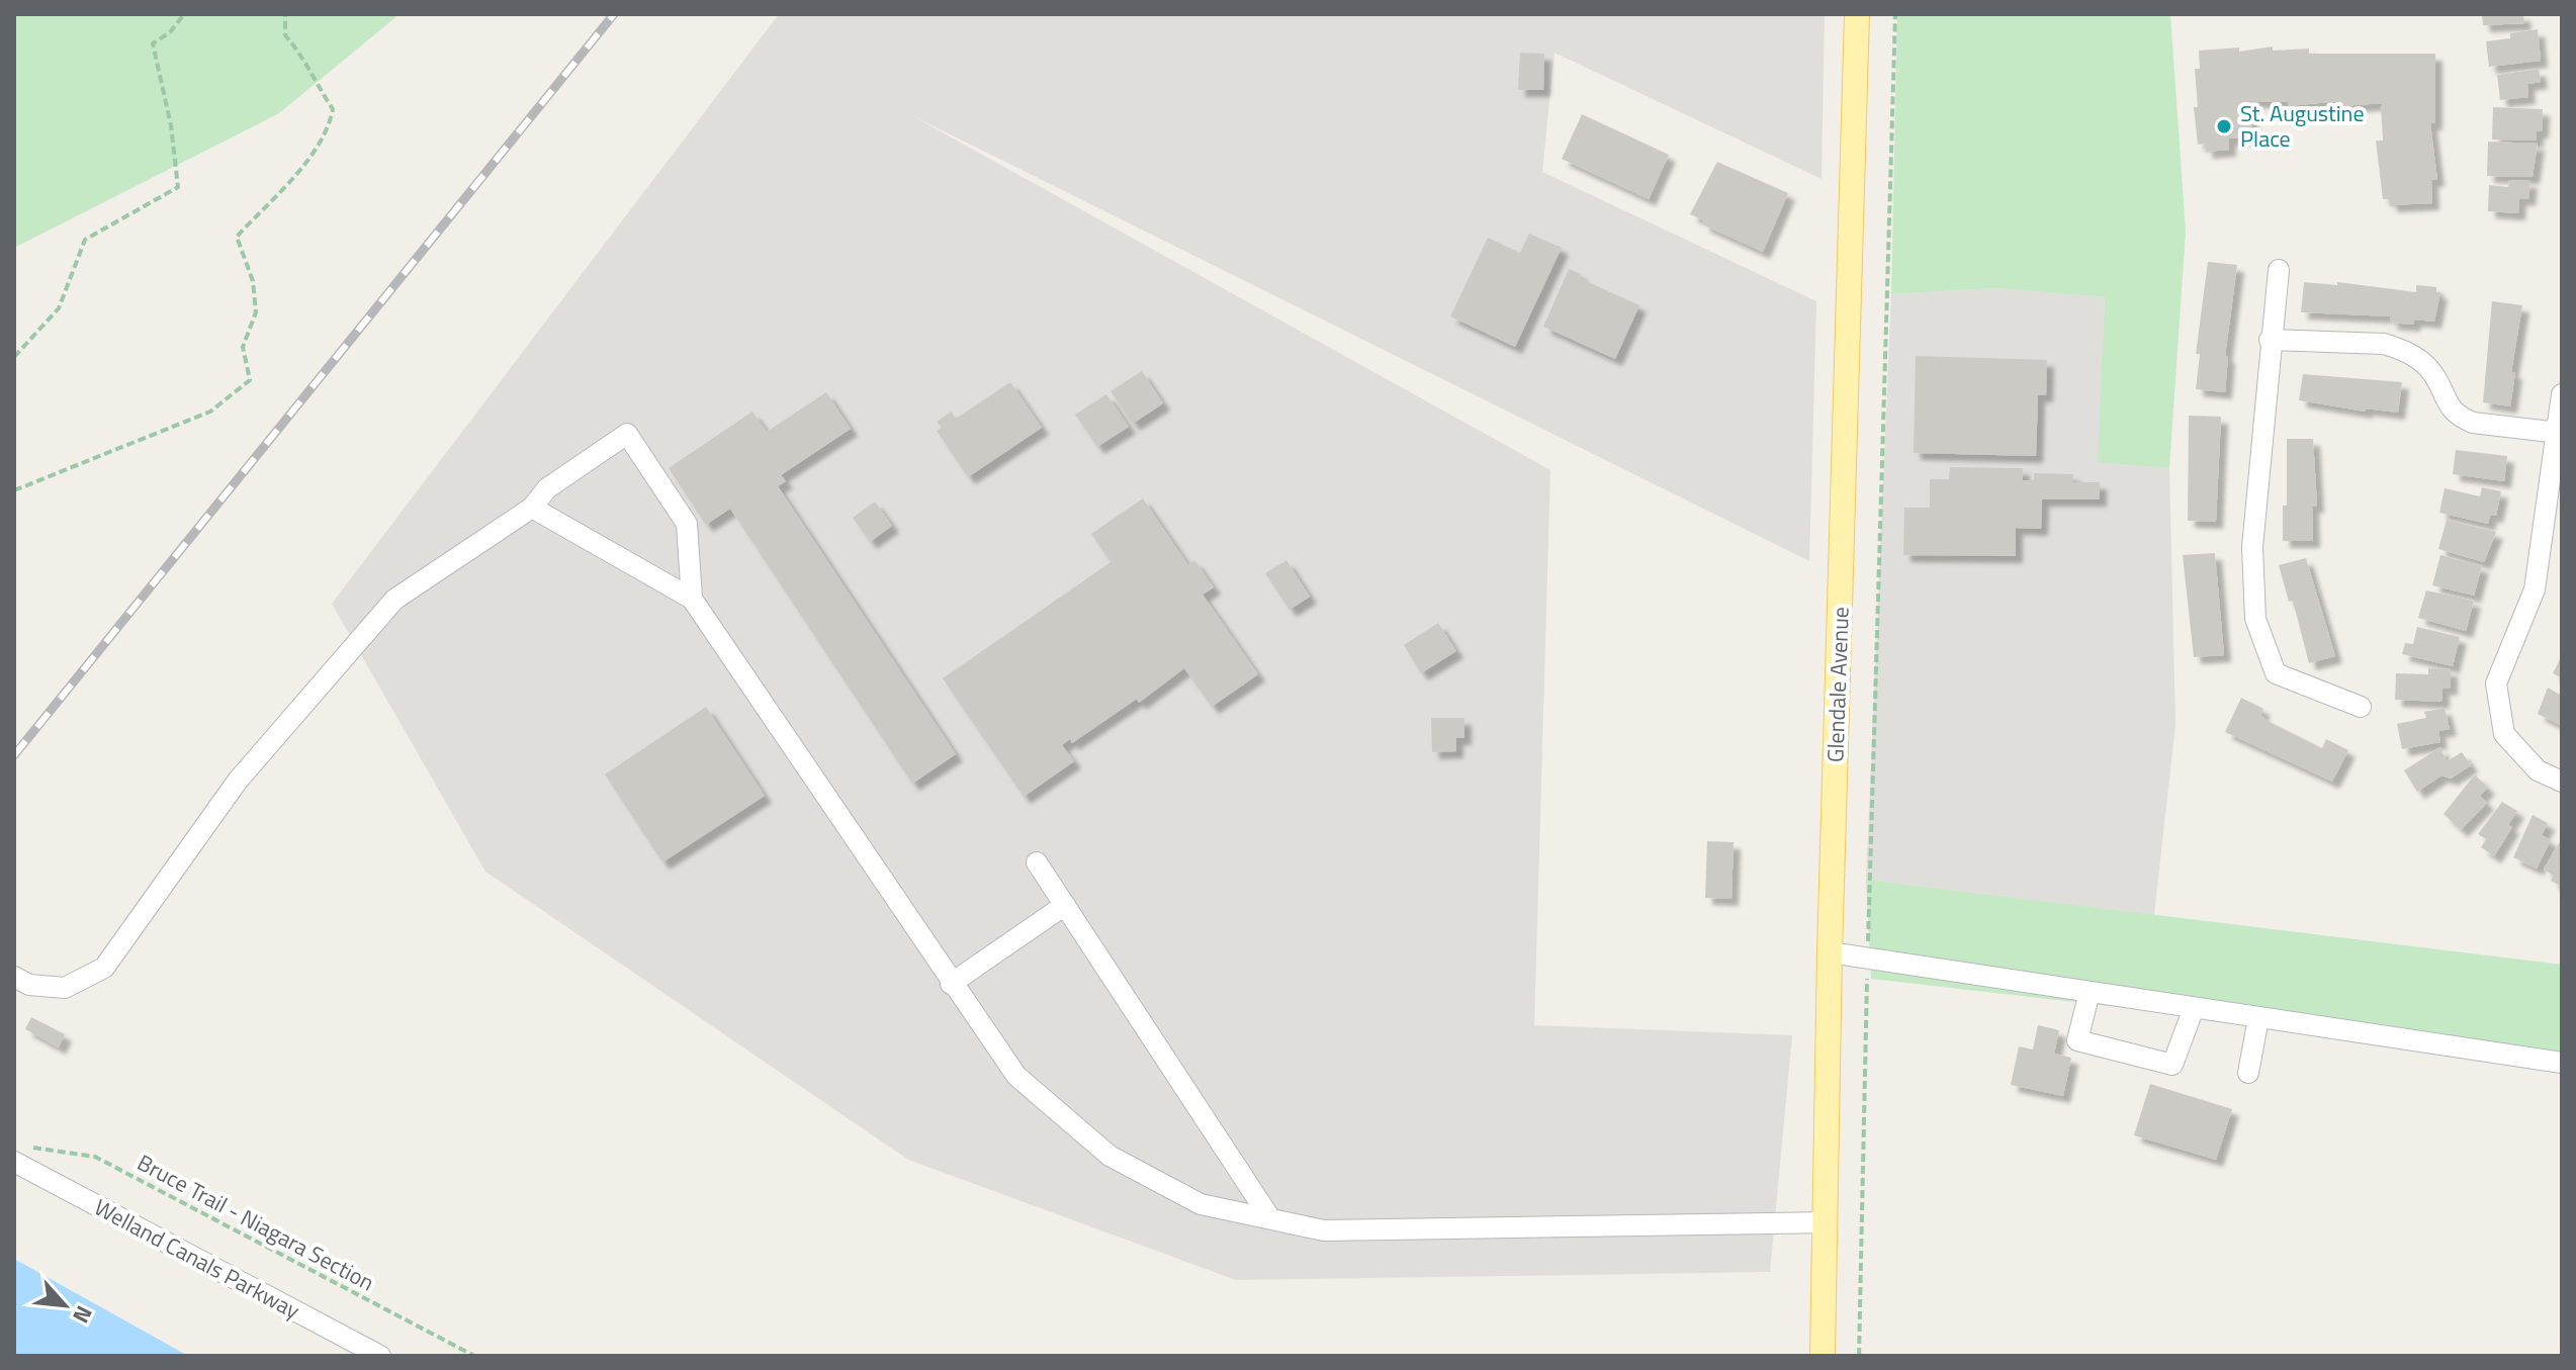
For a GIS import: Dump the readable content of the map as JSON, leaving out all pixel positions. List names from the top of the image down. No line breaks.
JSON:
{"streets":{"main road":["Glendale Avenue"],"street":["Welland Canals Parkway"],"path":["Bruce Trail - Niagara Section"]},"places":["St. Augustine Place"],"north":"bottom right"}
